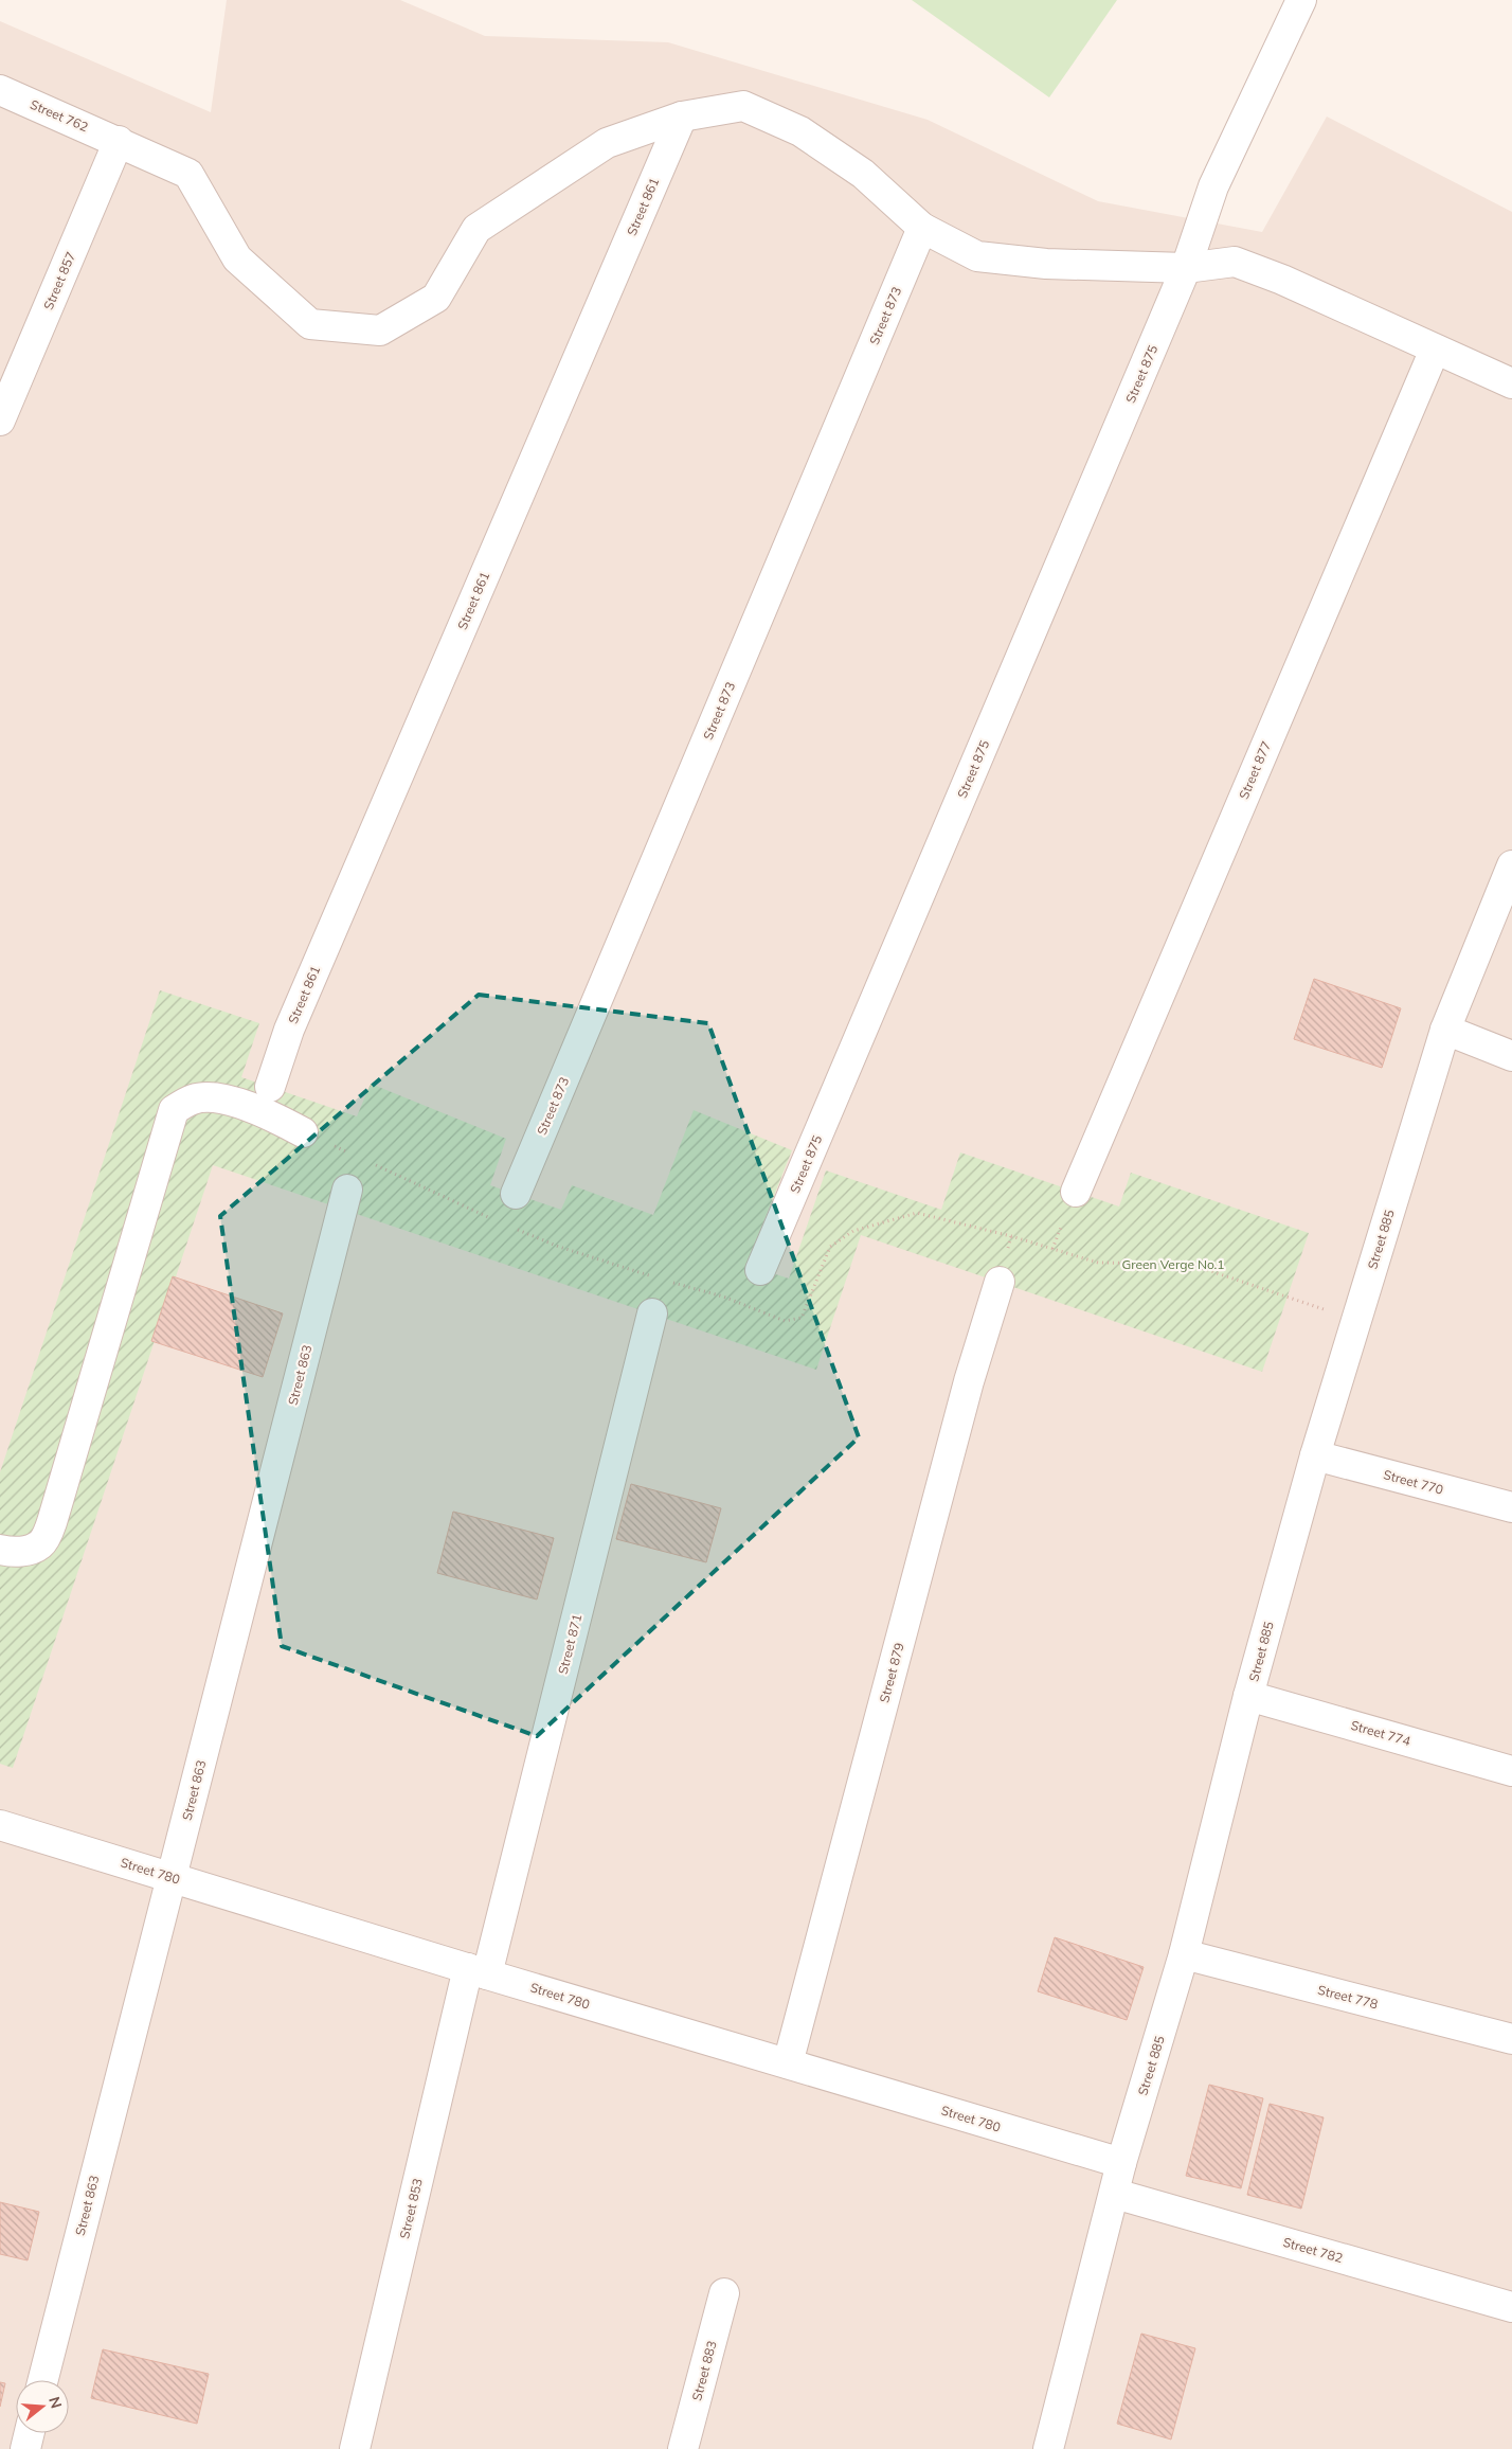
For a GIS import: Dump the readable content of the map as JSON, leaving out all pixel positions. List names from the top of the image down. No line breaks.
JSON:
{"streets":{"street":["Street 762","Street 861","Street 857","Street 873","Street 875","Street 877","Street 885","Street 863","Street 770","Street 871","Street 879","Street 774","Street 780","Street 778","Street 853","Street 782","Street 883"]},"crossings":[["Street 762","Street 861"],["Street 762","Street 857"],["Street 762","Street 873"],["Street 762","Street 875"],["Street 762","Street 877"],["Street 885","Street 770"],["Street 885","Street 774"],["Street 885","Street 780"],["Street 885","Street 778"],["Street 885","Street 782"],["Street 863","Street 780"],["Street 871","Street 780"],["Street 871","Street 853"],["Street 879","Street 780"],["Street 780","Street 853"]],"parks":["Green Verge No.1"],"north":"right"}
